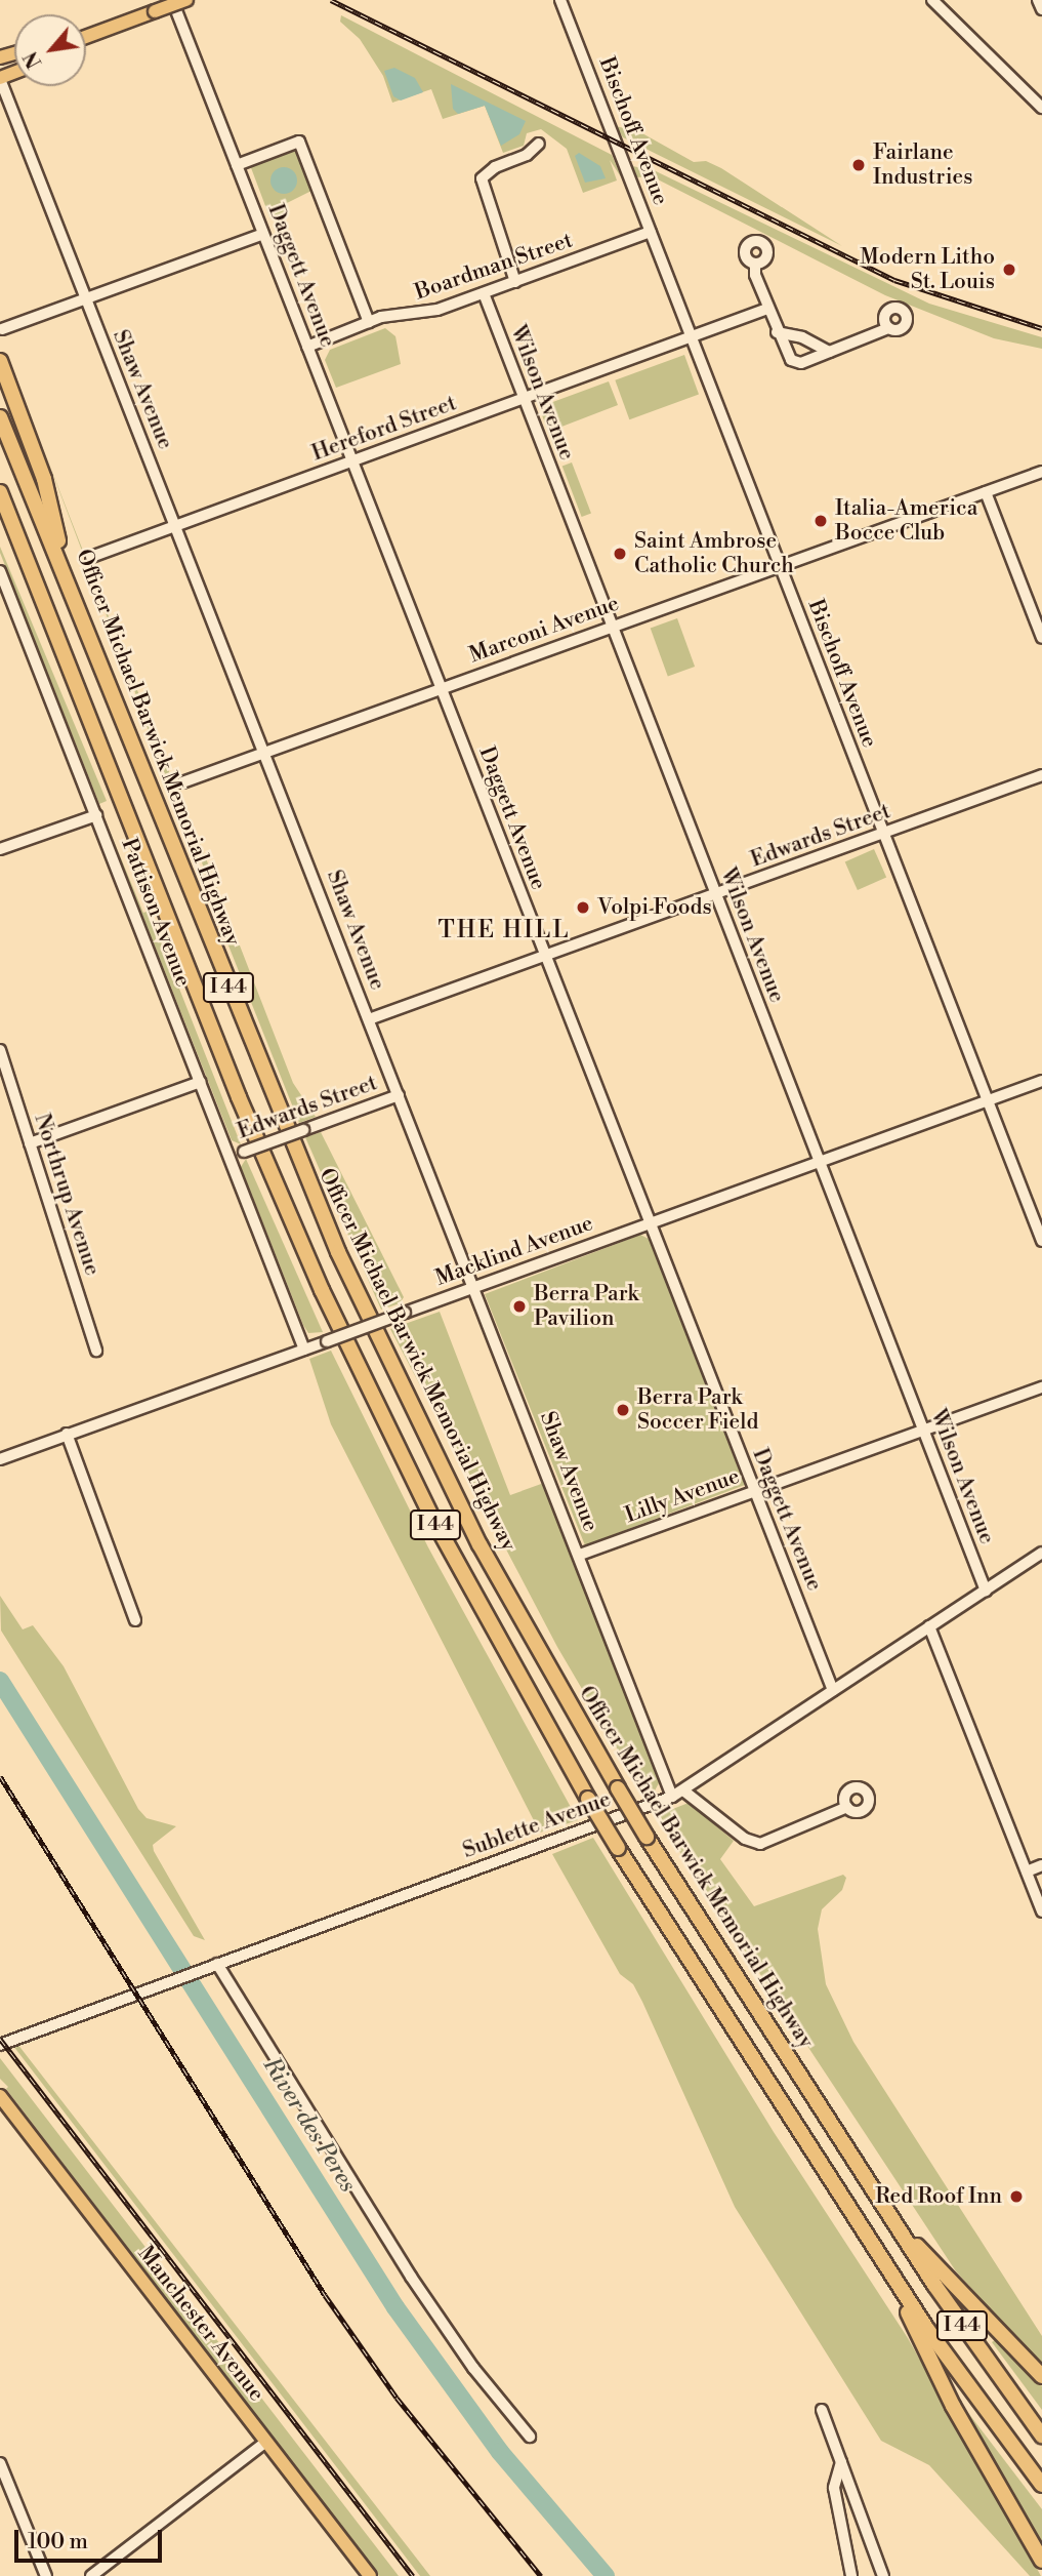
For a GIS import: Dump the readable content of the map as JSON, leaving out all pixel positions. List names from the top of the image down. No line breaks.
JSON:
{"streets":{"highway":["Officer Michael Barwick Memorial Highway","I 44"],"main road":["Manchester Avenue"],"street":["Bischoff Avenue","Boardman Street","Daggett Avenue","Shaw Avenue","Wilson Avenue","Hereford Street","Marconi Avenue","Edwards Street","Pattison Avenue","Northrup Avenue","Macklind Avenue","Lilly Avenue","Sublette Avenue"]},"crossings":[["Bischoff Avenue","Boardman Street"],["Bischoff Avenue","Hereford Street"],["Bischoff Avenue","Marconi Avenue"],["Bischoff Avenue","Edwards Street"],["Bischoff Avenue","Macklind Avenue"],["Boardman Street","Daggett Avenue"],["Boardman Street","Wilson Avenue"],["Daggett Avenue","Hereford Street"],["Daggett Avenue","Marconi Avenue"],["Daggett Avenue","Edwards Street"],["Daggett Avenue","Macklind Avenue"],["Daggett Avenue","Lilly Avenue"],["Daggett Avenue","Sublette Avenue"],["Shaw Avenue","Hereford Street"],["Shaw Avenue","Marconi Avenue"],["Shaw Avenue","Edwards Street"],["Shaw Avenue","Macklind Avenue"],["Shaw Avenue","Lilly Avenue"],["Shaw Avenue","Sublette Avenue"],["Wilson Avenue","Hereford Street"],["Wilson Avenue","Marconi Avenue"],["Wilson Avenue","Edwards Street"],["Wilson Avenue","Macklind Avenue"],["Wilson Avenue","Lilly Avenue"],["Wilson Avenue","Sublette Avenue"],["Edwards Street","Pattison Avenue"],["Pattison Avenue","Macklind Avenue"]],"districts":["THE HILL"],"water":["River des Peres"],"places":["Fairlane Industries","Modern Litho St. Louis","Italia-America Bocce Club","Saint Ambrose Catholic Church","Volpi Foods","Berra Park Pavilion","Berra Park Soccer Field","Red Roof Inn"],"scale_bar":"100 m","north":"bottom left"}
